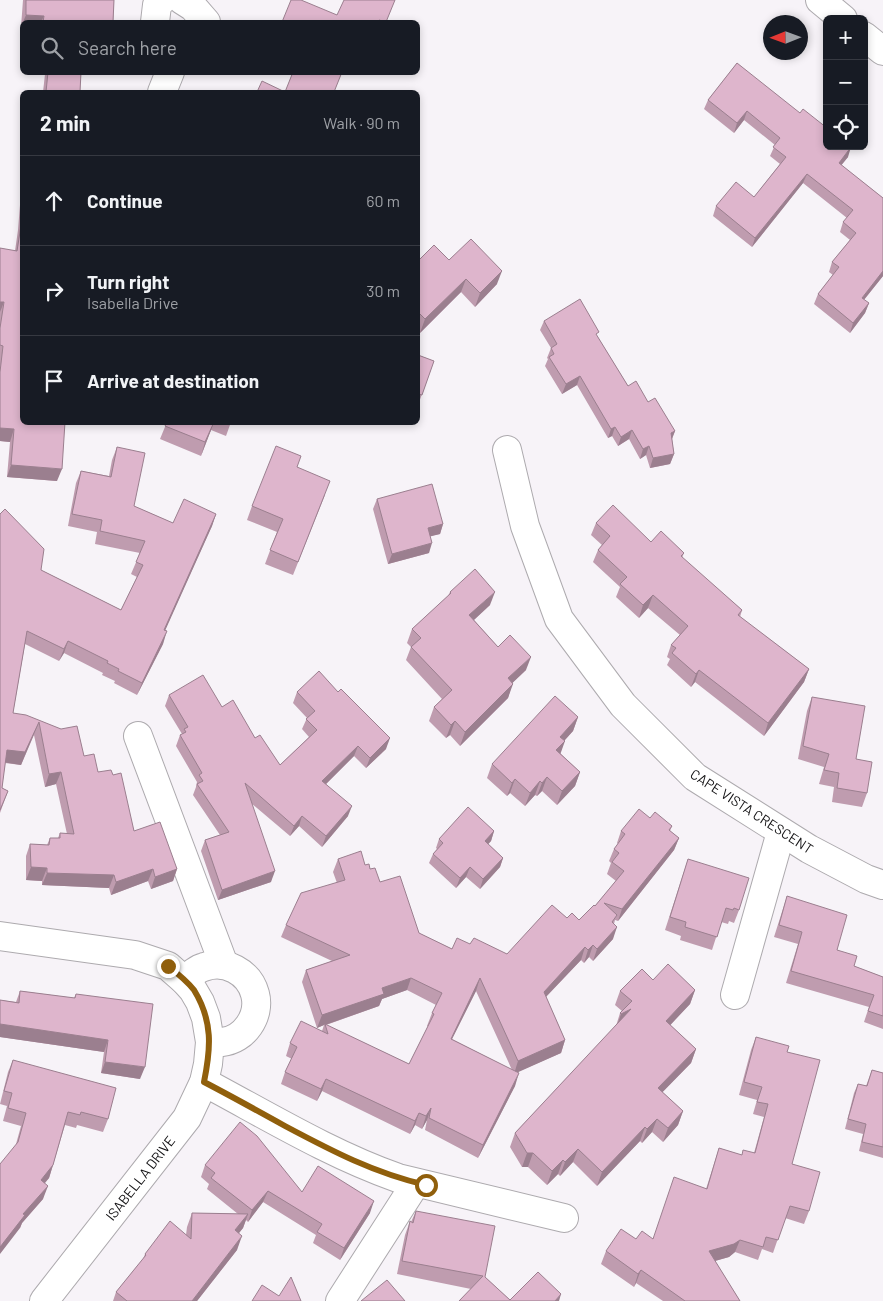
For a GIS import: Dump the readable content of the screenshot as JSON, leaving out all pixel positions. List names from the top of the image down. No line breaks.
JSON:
{"streets":{"street":["CAPE VISTA CRESCENT","ISABELLA DRIVE"]},"north":"left","page":{"map_buttons":["+","−"],"search":"Search here","heading":["2 min","Walk · 90 m"],"list":[["Continue","60 m"],["Turn right","Isabella Drive","30 m"],"Arrive at destination"]}}
